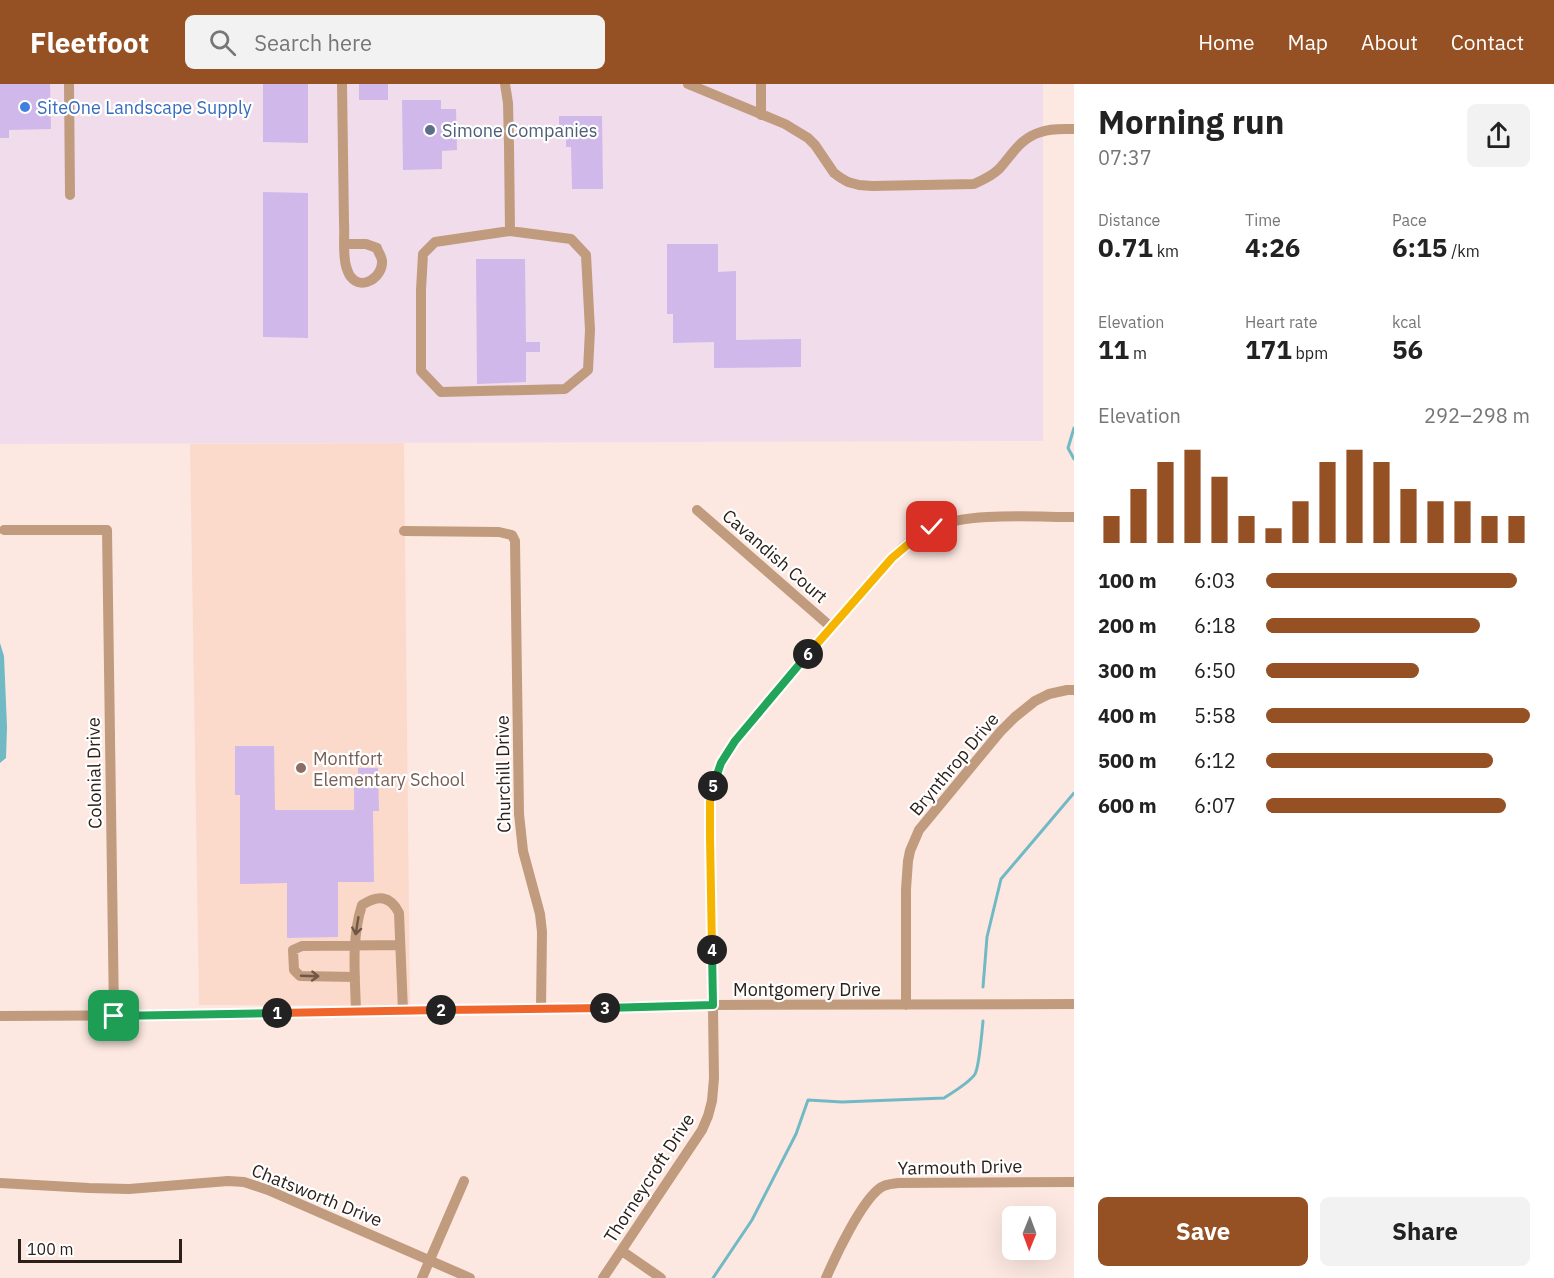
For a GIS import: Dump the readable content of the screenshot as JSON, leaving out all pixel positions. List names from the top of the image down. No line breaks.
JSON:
{"streets":{"street":["Cavandish Court","Brynthrop Drive","Colonial Drive","Churchill Drive","Montgomery Drive","Yarmouth Drive","Thorneycroft Drive","Chatsworth Drive"]},"crossings":[["Cavandish Court","Thorneycroft Drive"],["Brynthrop Drive","Montgomery Drive"],["Colonial Drive","Montgomery Drive"],["Churchill Drive","Montgomery Drive"],["Montgomery Drive","Thorneycroft Drive"]],"places":["SiteOne Landscape Supply","Simone Companies","Montfort Elementary School"],"scale_bar":"100 m","north":"bottom","page":{"header":"Fleetfoot","search":"Search here","nav":["Home","Map","About","Contact"],"heading":["Morning run","07:37"],"stats":[["Distance","0.71 km"],["Time","4:26"],["Pace","6:15 /km"],["Elevation","11 m"],["Heart rate","171 bpm"],["kcal","56"]],"chart":["Elevation","292–298 m"],"list":[{"name":"100 m","note":"6:03"},{"name":"200 m","note":"6:18"},{"name":"300 m","note":"6:50"},{"name":"400 m","note":"5:58"},{"name":"500 m","note":"6:12"},{"name":"600 m","note":"6:07"}],"pins":["6","5","4","3","2","1"],"buttons":["Save","Share"],"scale":"100 m"}}
